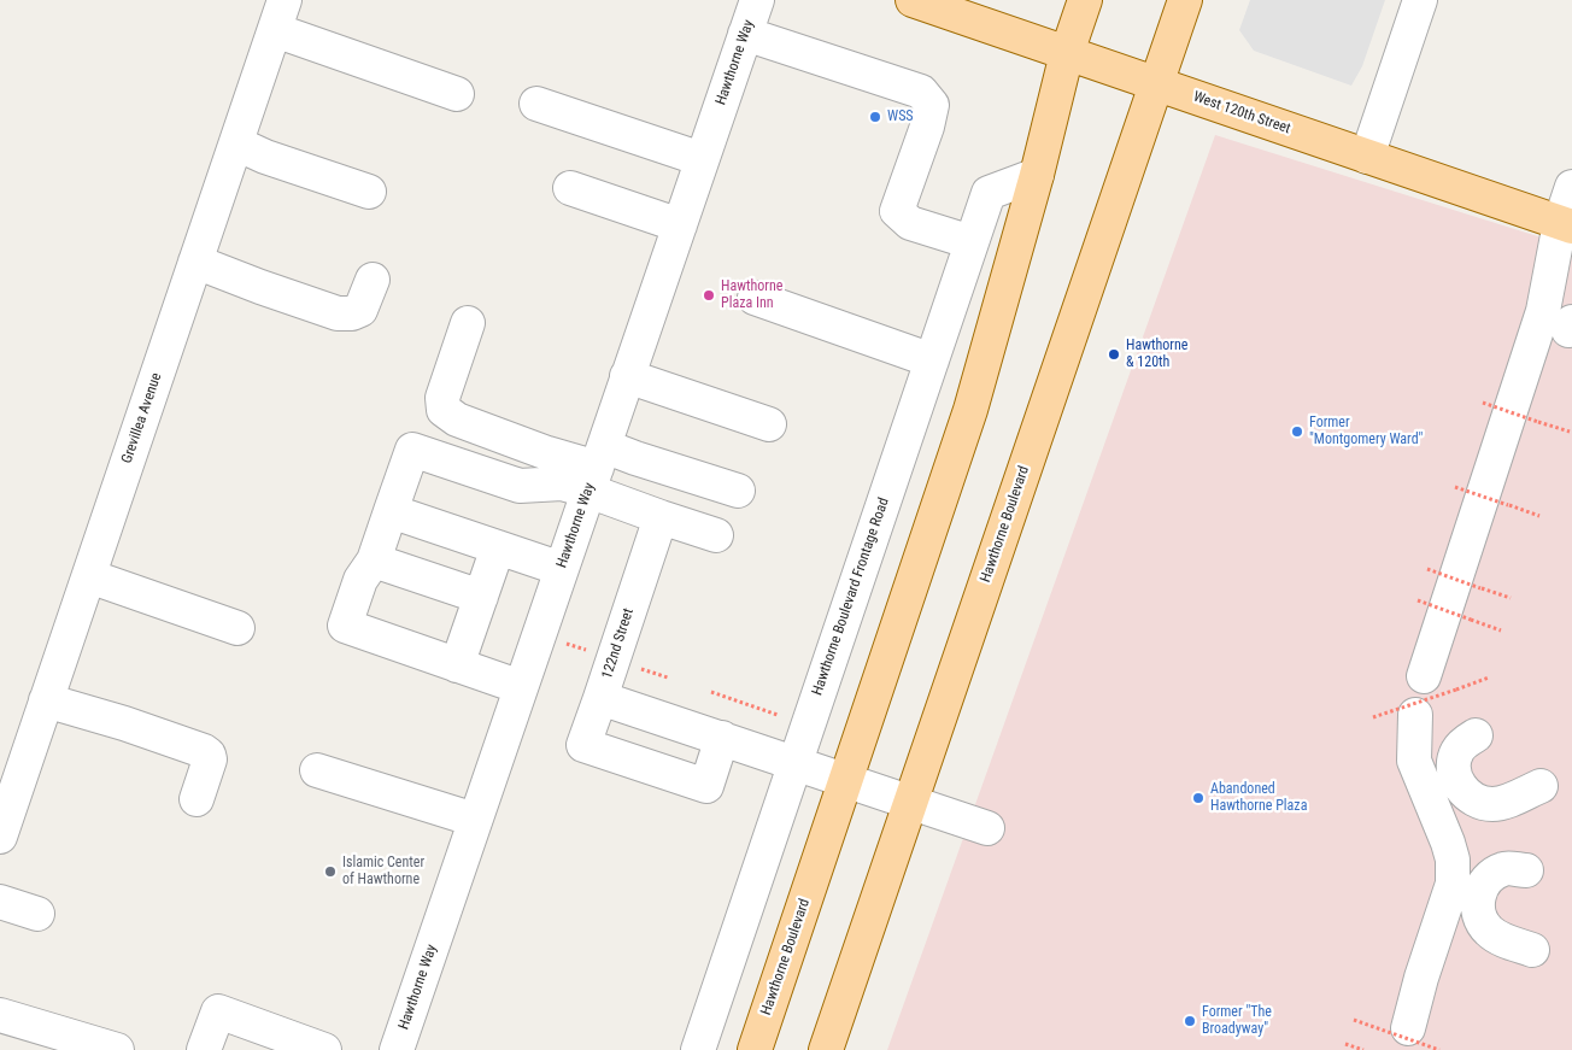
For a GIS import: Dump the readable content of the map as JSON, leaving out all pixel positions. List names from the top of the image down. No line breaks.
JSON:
{"streets":{"main road":["West 120th Street","Hawthorne Boulevard"],"street":["Hawthorne Way","Grevillea Avenue","Hawthorne Boulevard Frontage Road","122nd Street"]},"crossings":[["West 120th Street","Hawthorne Boulevard"],["Hawthorne Boulevard","Hawthorne Boulevard Frontage Road"],["Hawthorne Boulevard","122nd Street"],["Hawthorne Boulevard Frontage Road","122nd Street"]],"places":["WSS","Hawthorne Plaza Inn","Hawthorne & 120th","Former \"Montgomery Ward\"","Abandoned Hawthorne Plaza","Islamic Center of Hawthorne","Former \"The Broadyway\""]}
